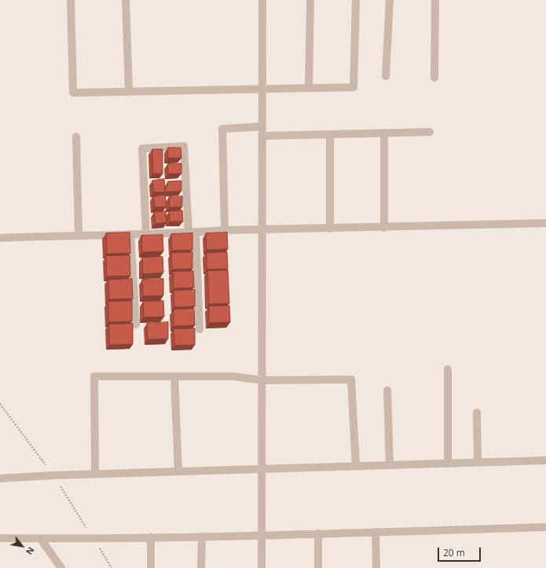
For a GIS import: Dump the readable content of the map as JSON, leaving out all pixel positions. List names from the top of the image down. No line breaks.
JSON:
{"scale_bar":"20 m","north":"bottom right"}
